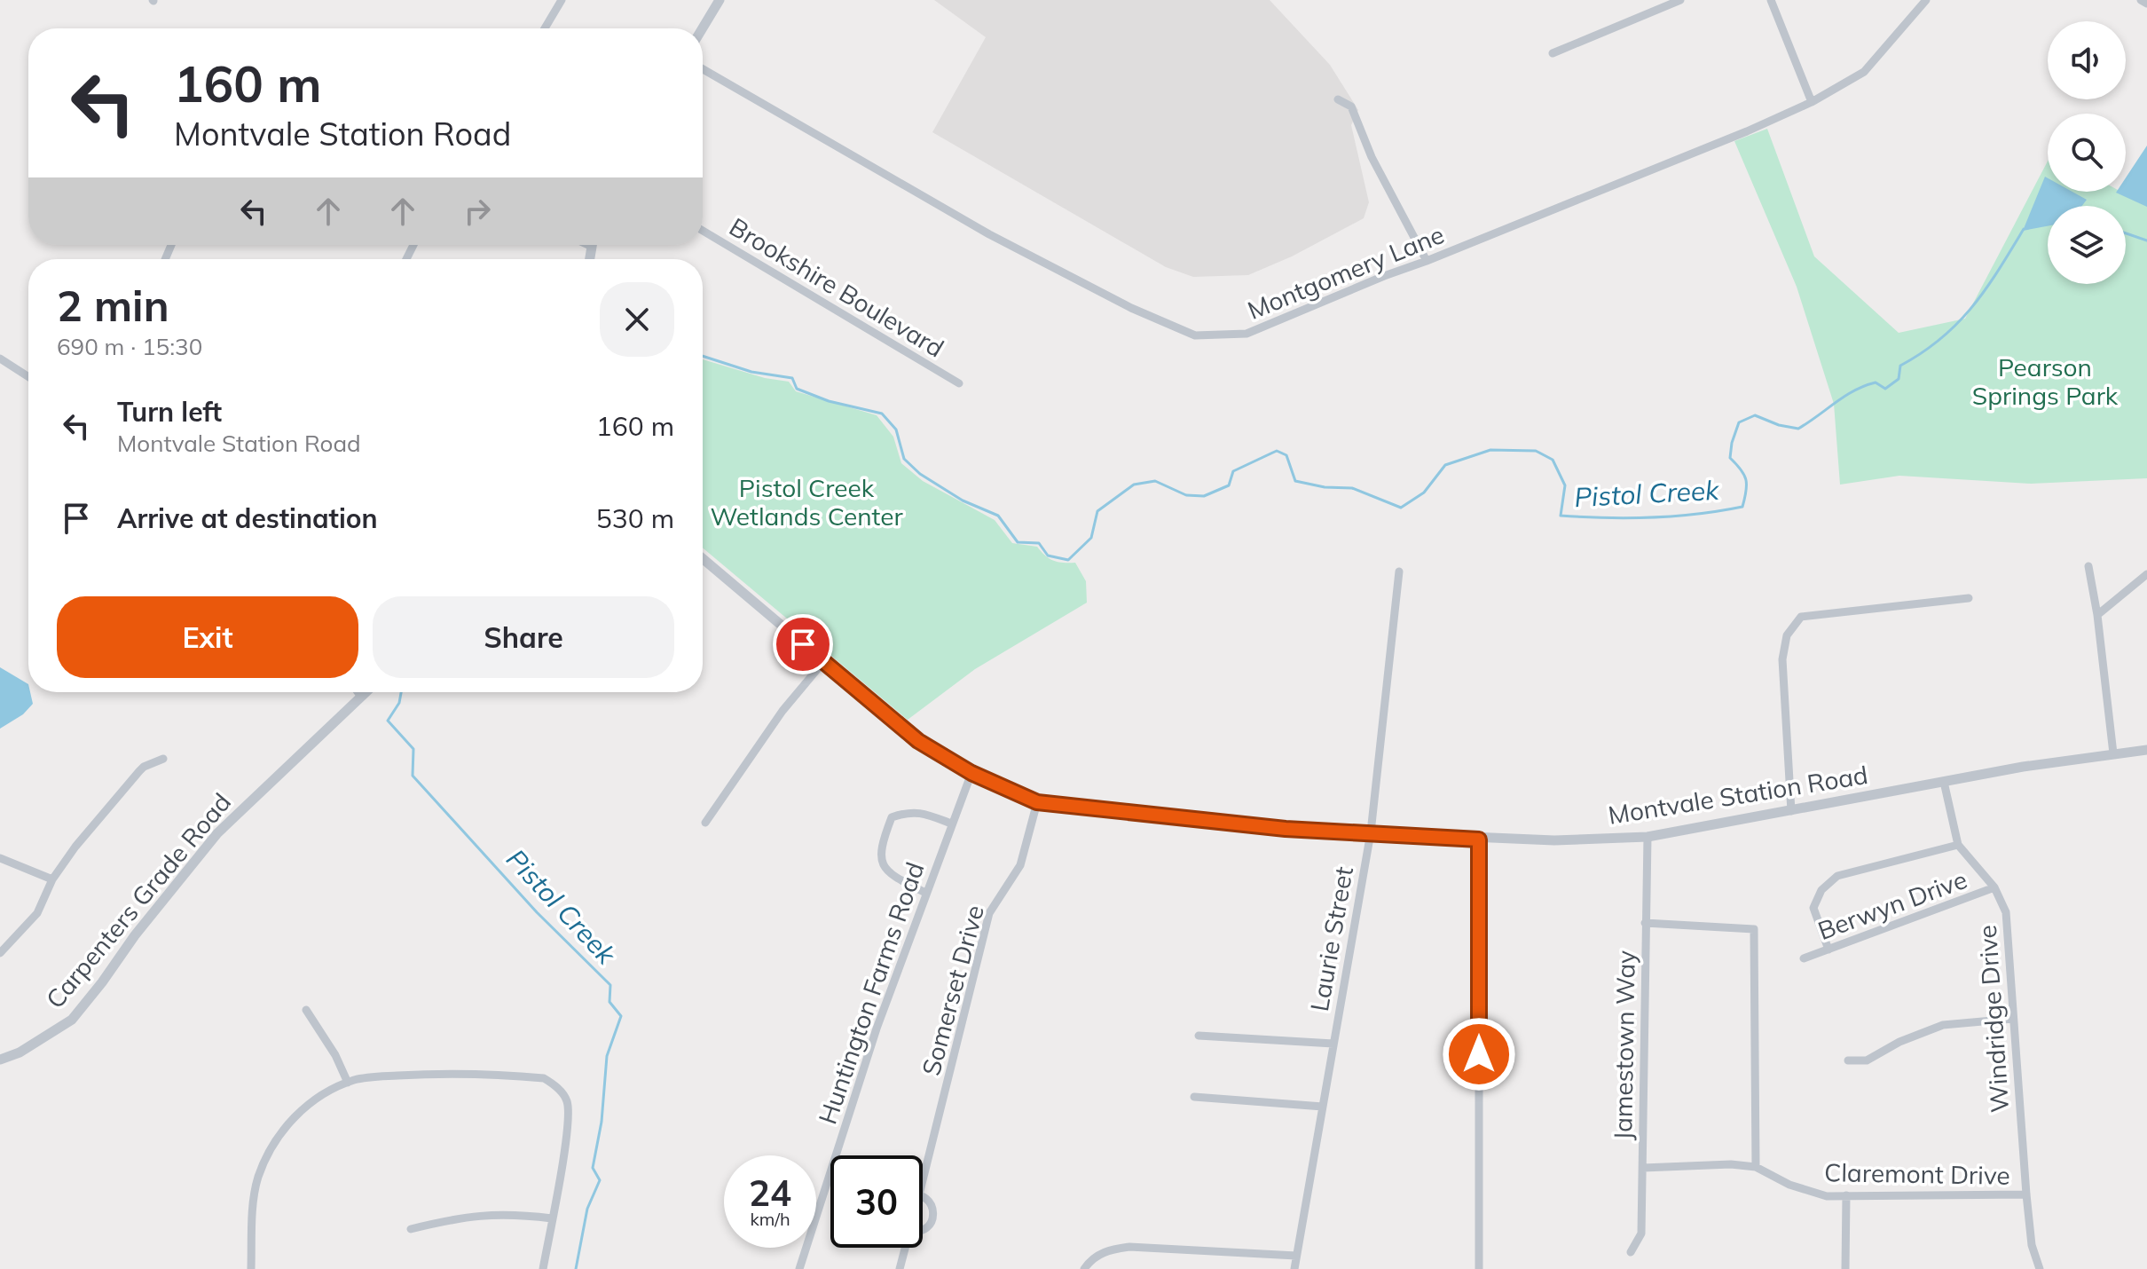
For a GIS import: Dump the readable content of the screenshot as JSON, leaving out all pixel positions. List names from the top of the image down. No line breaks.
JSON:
{"streets":{"street":["Montgomery Lane","Brookshire Boulevard","Montvale Station Road","Carpenters Grade Road","Berwyn Drive","Laurie Street","Somerset Drive","Huntington Farms Road","Windridge Drive","Jamestown Way","Claremont Drive"]},"crossings":[["Montvale Station Road","Laurie Street"],["Montvale Station Road","Somerset Drive"],["Montvale Station Road","Huntington Farms Road"],["Montvale Station Road","Windridge Drive"],["Montvale Station Road","Jamestown Way"],["Berwyn Drive","Windridge Drive"],["Windridge Drive","Claremont Drive"],["Jamestown Way","Claremont Drive"]],"water":["Pistol Creek"],"parks":["Pearson Springs Park","Pistol Creek Wetlands Center"],"page":{"turn":["160 m","Montvale Station Road"],"heading":["2 min","690 m · 15:30"],"list":[{"name":"Turn left","note":"Montvale Station Road","value":"160 m"},{"name":"Arrive at destination","value":"530 m"}],"buttons":["Exit","Share"],"speed":"24 km/h","limit":"30"}}
